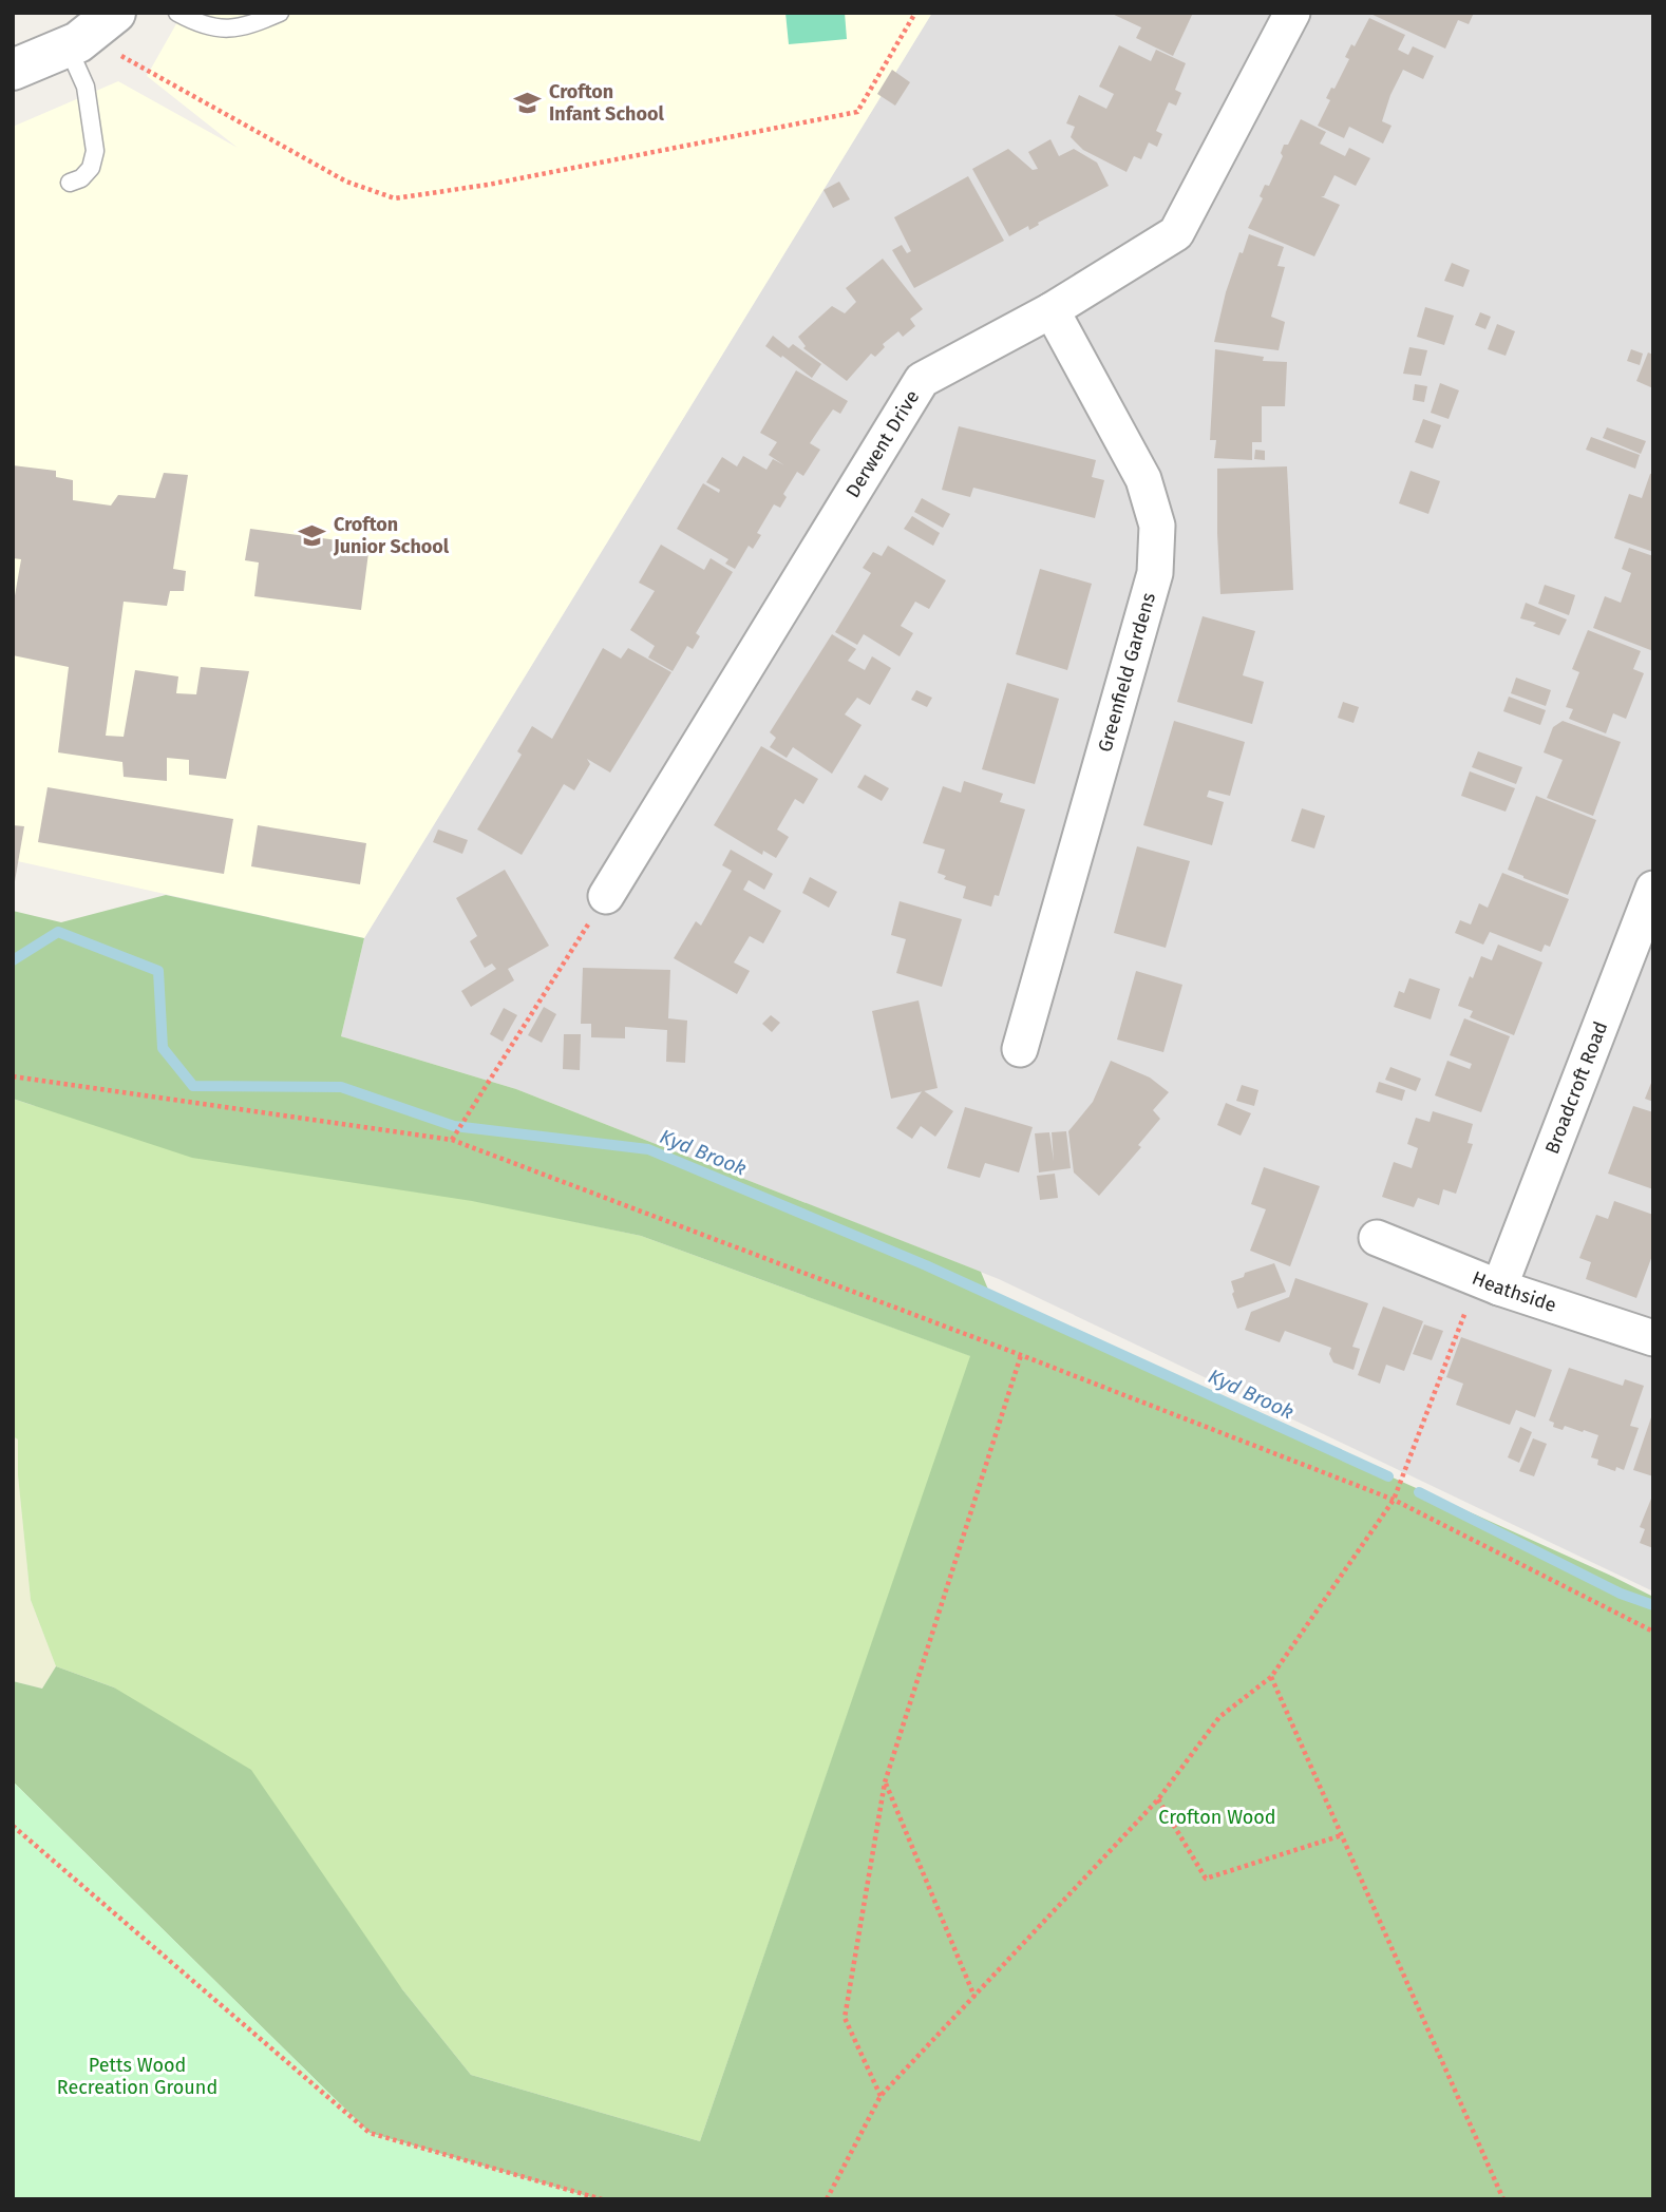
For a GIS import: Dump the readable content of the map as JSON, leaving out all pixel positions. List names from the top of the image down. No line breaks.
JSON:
{"streets":{"street":["Derwent Drive","Greenfield Gardens","Broadcroft Road","Heathside"]},"crossings":[["Derwent Drive","Greenfield Gardens"],["Broadcroft Road","Heathside"]],"water":["Kyd Brook"],"parks":["Crofton Wood","Petts Wood Recreation Ground"],"places":{"school or university":["Crofton Infant School","Crofton Junior School"]}}
